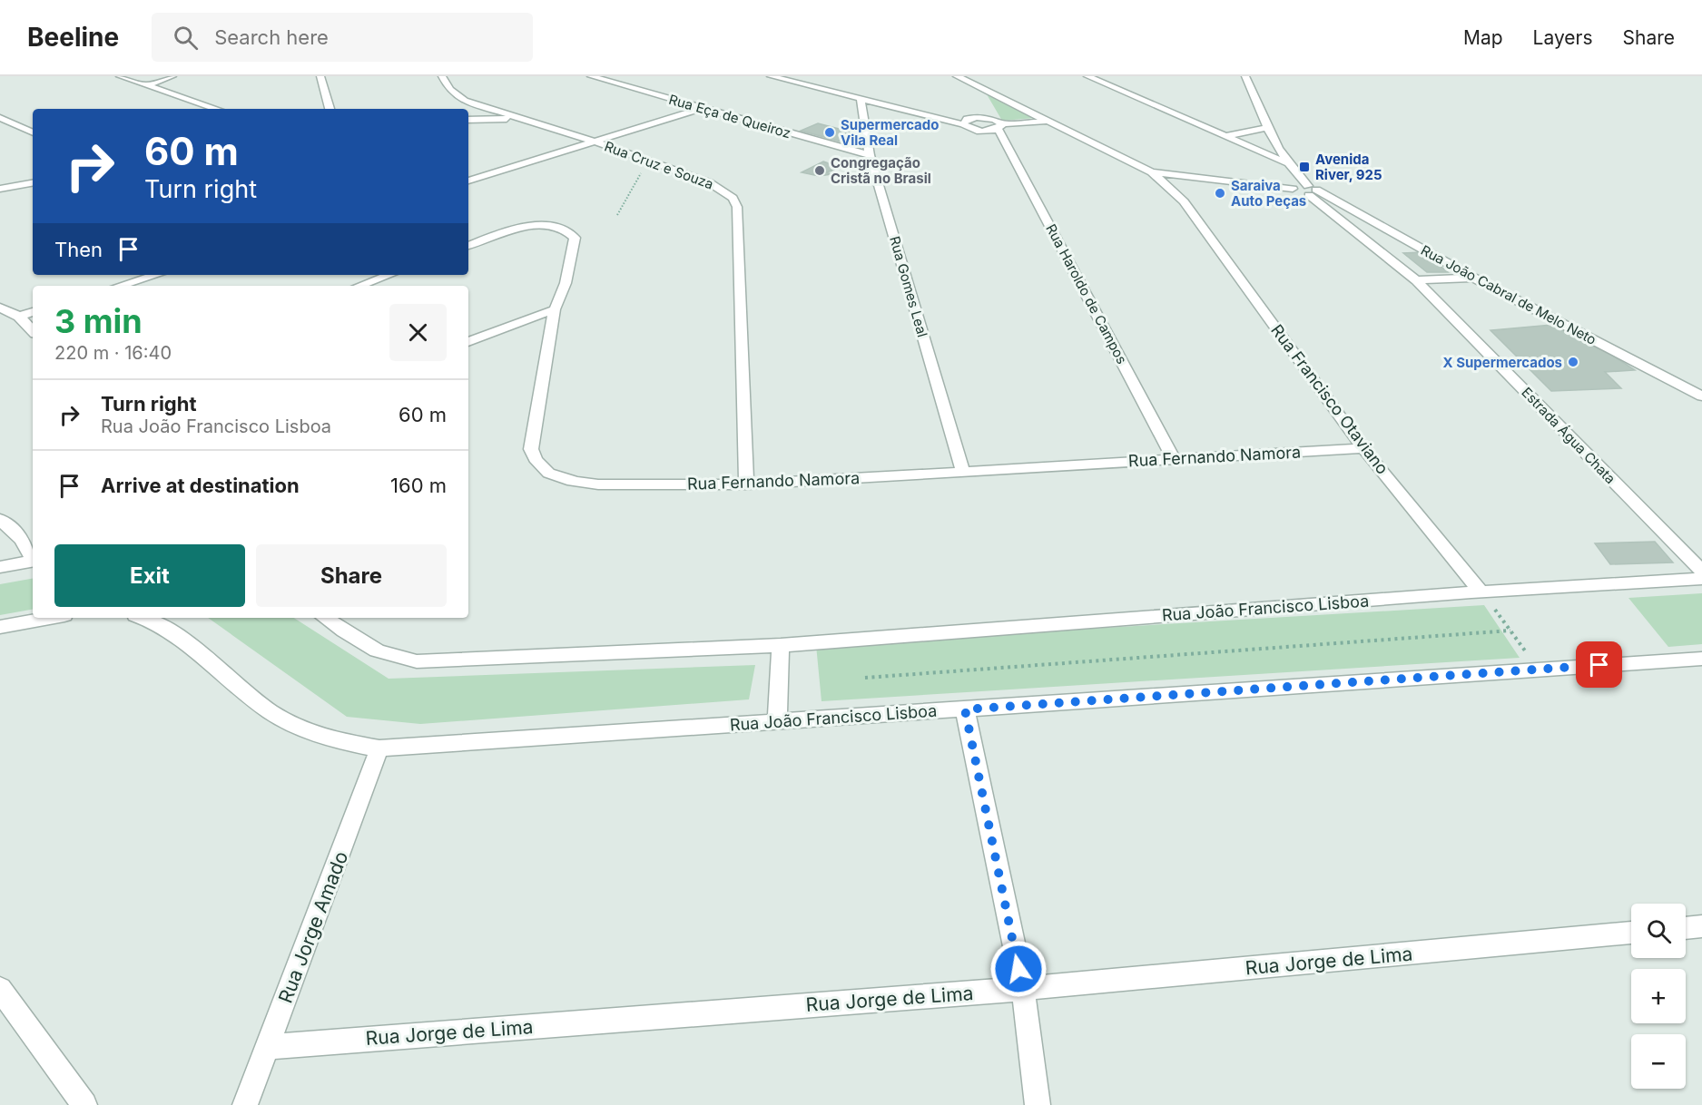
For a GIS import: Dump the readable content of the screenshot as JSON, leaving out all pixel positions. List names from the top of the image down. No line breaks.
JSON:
{"streets":{"street":["Rua Eça de Queiroz","Rua Cruz e Souza","Rua Gomes Leal","Rua Haroldo de Campos","Rua João Cabral de Melo Neto","Rua Francisco Otaviano","Estrada Água Chata","Rua Fernando Namora","Rua João Francisco Lisboa","Rua Jorge Amado","Rua Jorge de Lima"]},"crossings":[["Rua Eça de Queiroz","Rua Gomes Leal"],["Rua Cruz e Souza","Rua Fernando Namora"],["Rua Gomes Leal","Rua Fernando Namora"],["Rua Haroldo de Campos","Rua Fernando Namora"],["Rua João Cabral de Melo Neto","Estrada Água Chata"],["Rua Francisco Otaviano","Rua Fernando Namora"],["Rua Francisco Otaviano","Rua João Francisco Lisboa"],["Rua João Francisco Lisboa","Rua Jorge Amado"],["Rua Jorge Amado","Rua Jorge de Lima"]],"places":{"other":["Supermercado Vila Real","Congregação Cristã no Brasil","Saraiva Auto Peças","X Supermercados"],"transit":["Avenida River, 925"]},"page":{"header":"Beeline","search":"Search here","nav":["Map","Layers","Share"],"turn":["60 m","Turn right"],"then":"Then","heading":["3 min","220 m · 16:40"],"list":[{"name":"Turn right","note":"Rua João Francisco Lisboa","value":"60 m"},{"name":"Arrive at destination","value":"160 m"}],"buttons":["Exit","Share"],"map_buttons":["+","−"]}}
